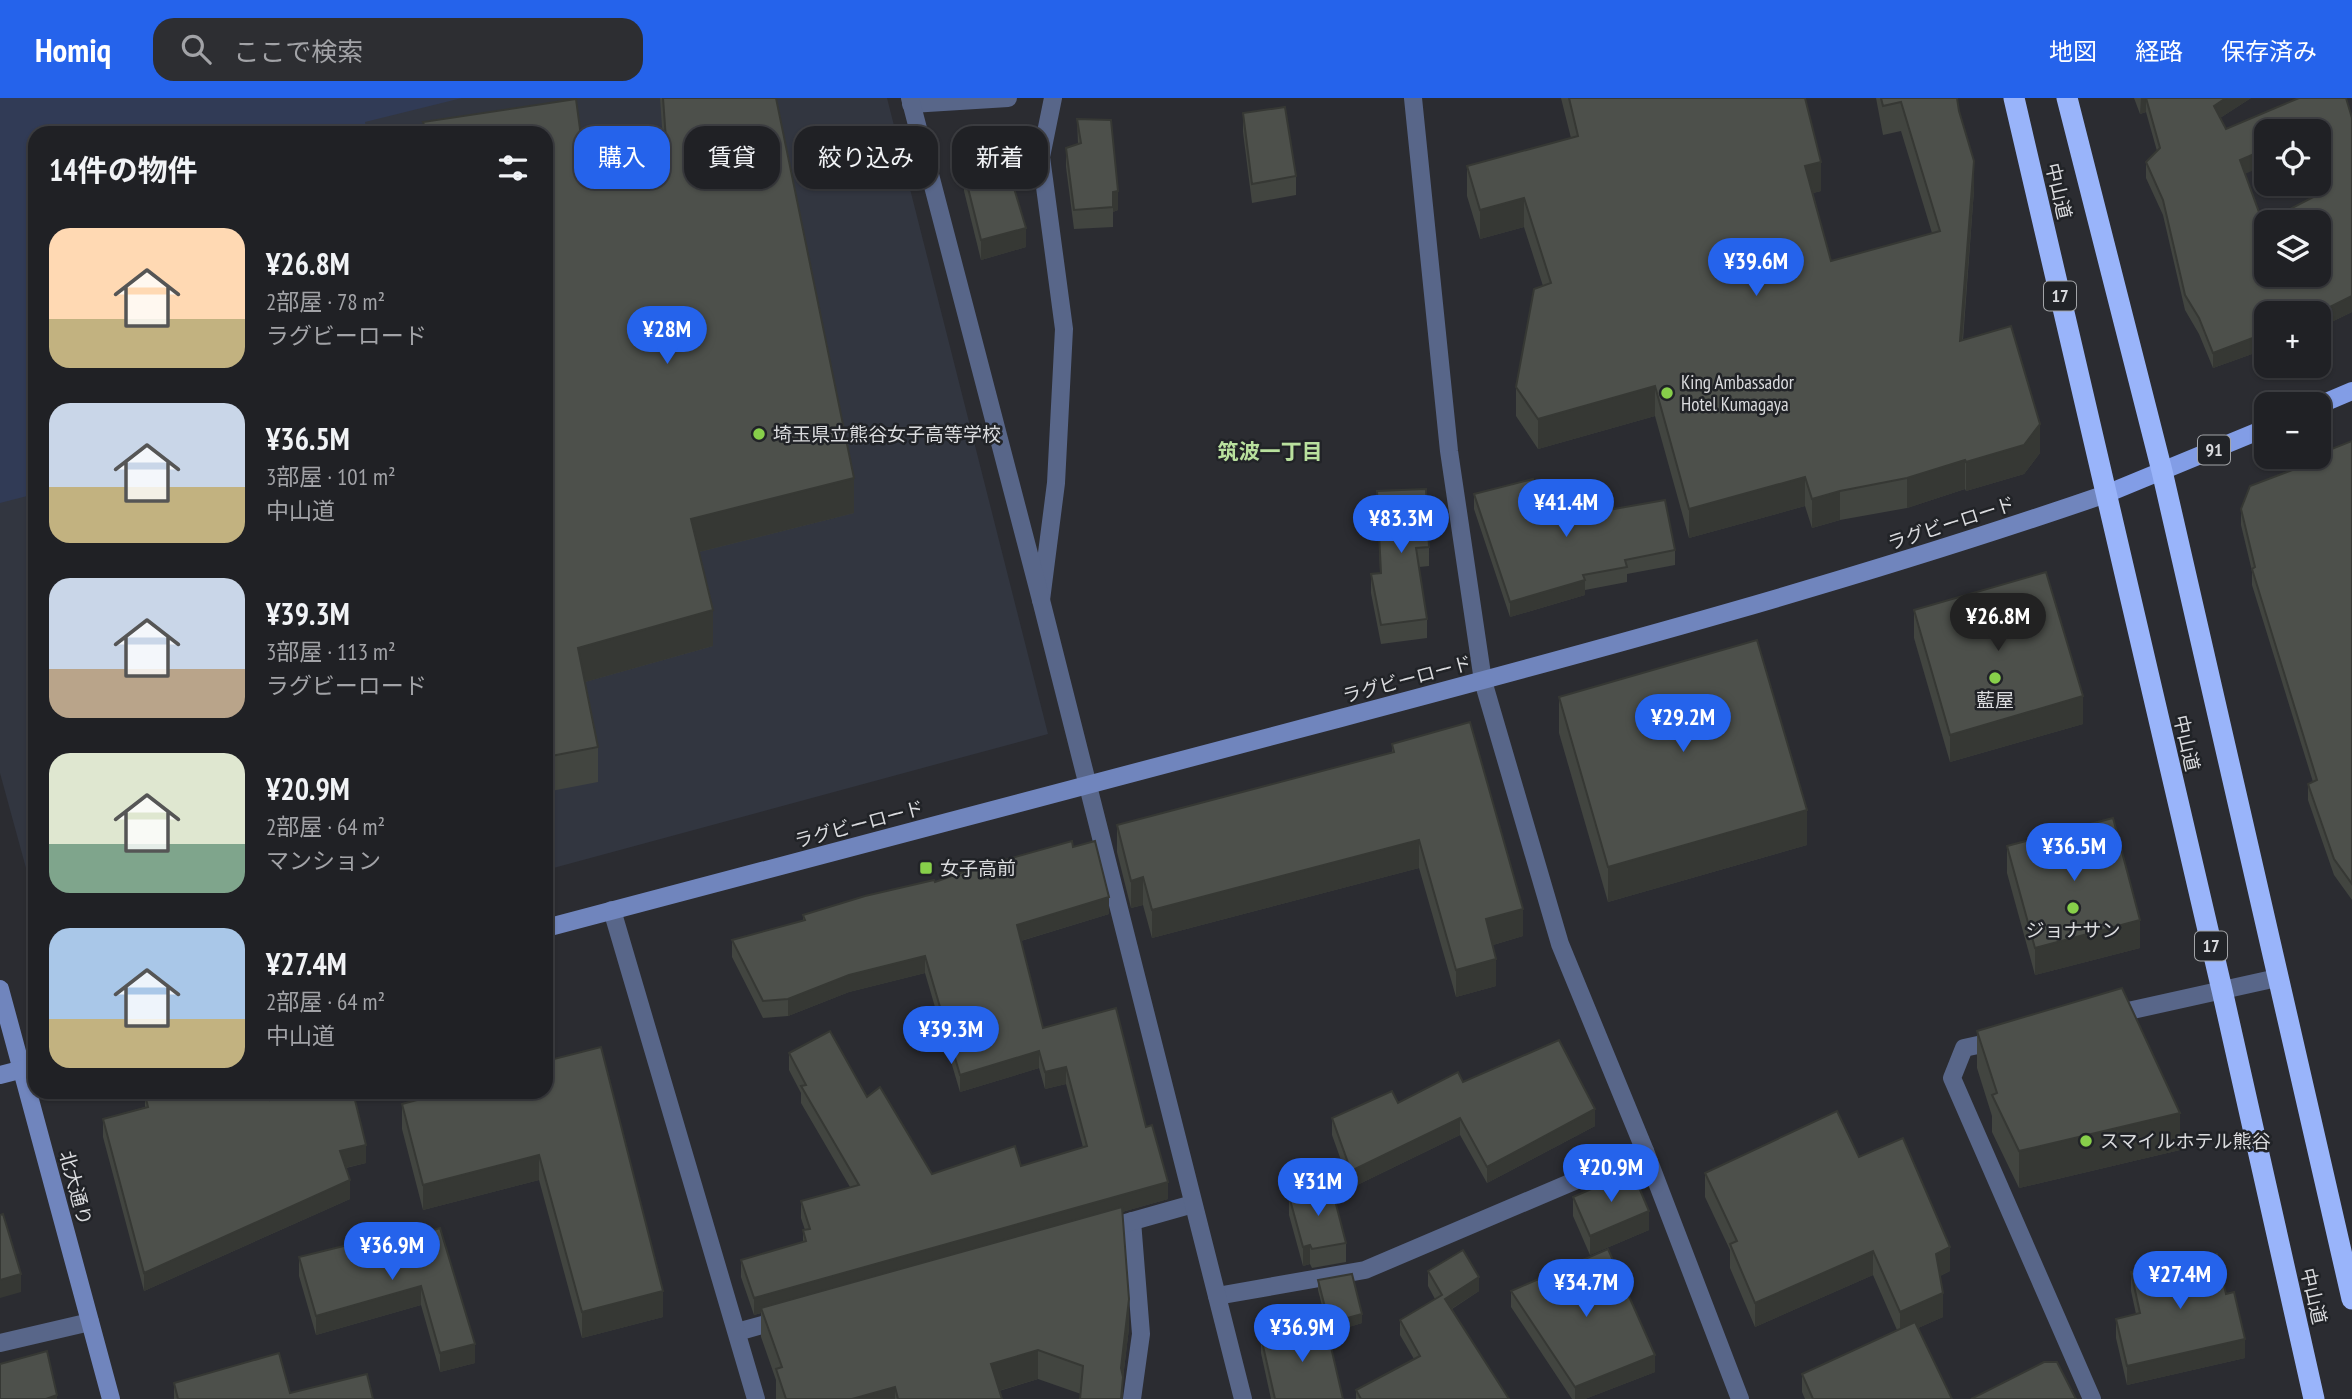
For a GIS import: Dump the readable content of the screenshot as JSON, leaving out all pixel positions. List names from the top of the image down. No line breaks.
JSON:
{"streets":{"highway":["中山道","17"],"main road":["91","ラグビーロード","北大通り"]},"crossings":[["中山道","ラグビーロード"]],"districts":["筑波一丁目"],"places":{"other":["King Ambassador Hotel Kumagaya","埼玉県立熊谷女子高等学校","藍屋","ジョナサン","スマイルホテル熊谷"],"transit":["女子高前"]},"page":{"header":"Homiq","search":"ここで検索","nav":["地図","経路","保存済み"],"map_buttons":["+","−"],"chip":["購入","賃貸","絞り込み","新着"],"heading":"14件の物件","list":[{"name":"¥26.8M","note":"2部屋 · 78 m² · ラグビーロード"},{"name":"¥36.5M","note":"3部屋 · 101 m² · 中山道"},{"name":"¥39.3M","note":"3部屋 · 113 m² · ラグビーロード"},{"name":"¥20.9M","note":"2部屋 · 64 m² · マンション"},{"name":"¥27.4M","note":"2部屋 · 64 m² · 中山道"}],"price":["¥39.6M","¥28M","¥41.4M","¥83.3M","¥26.8M","¥29.2M","¥36.5M","¥39.3M","¥20.9M","¥31M","¥36.9M","¥27.4M","¥34.7M","¥36.9M"]}}
